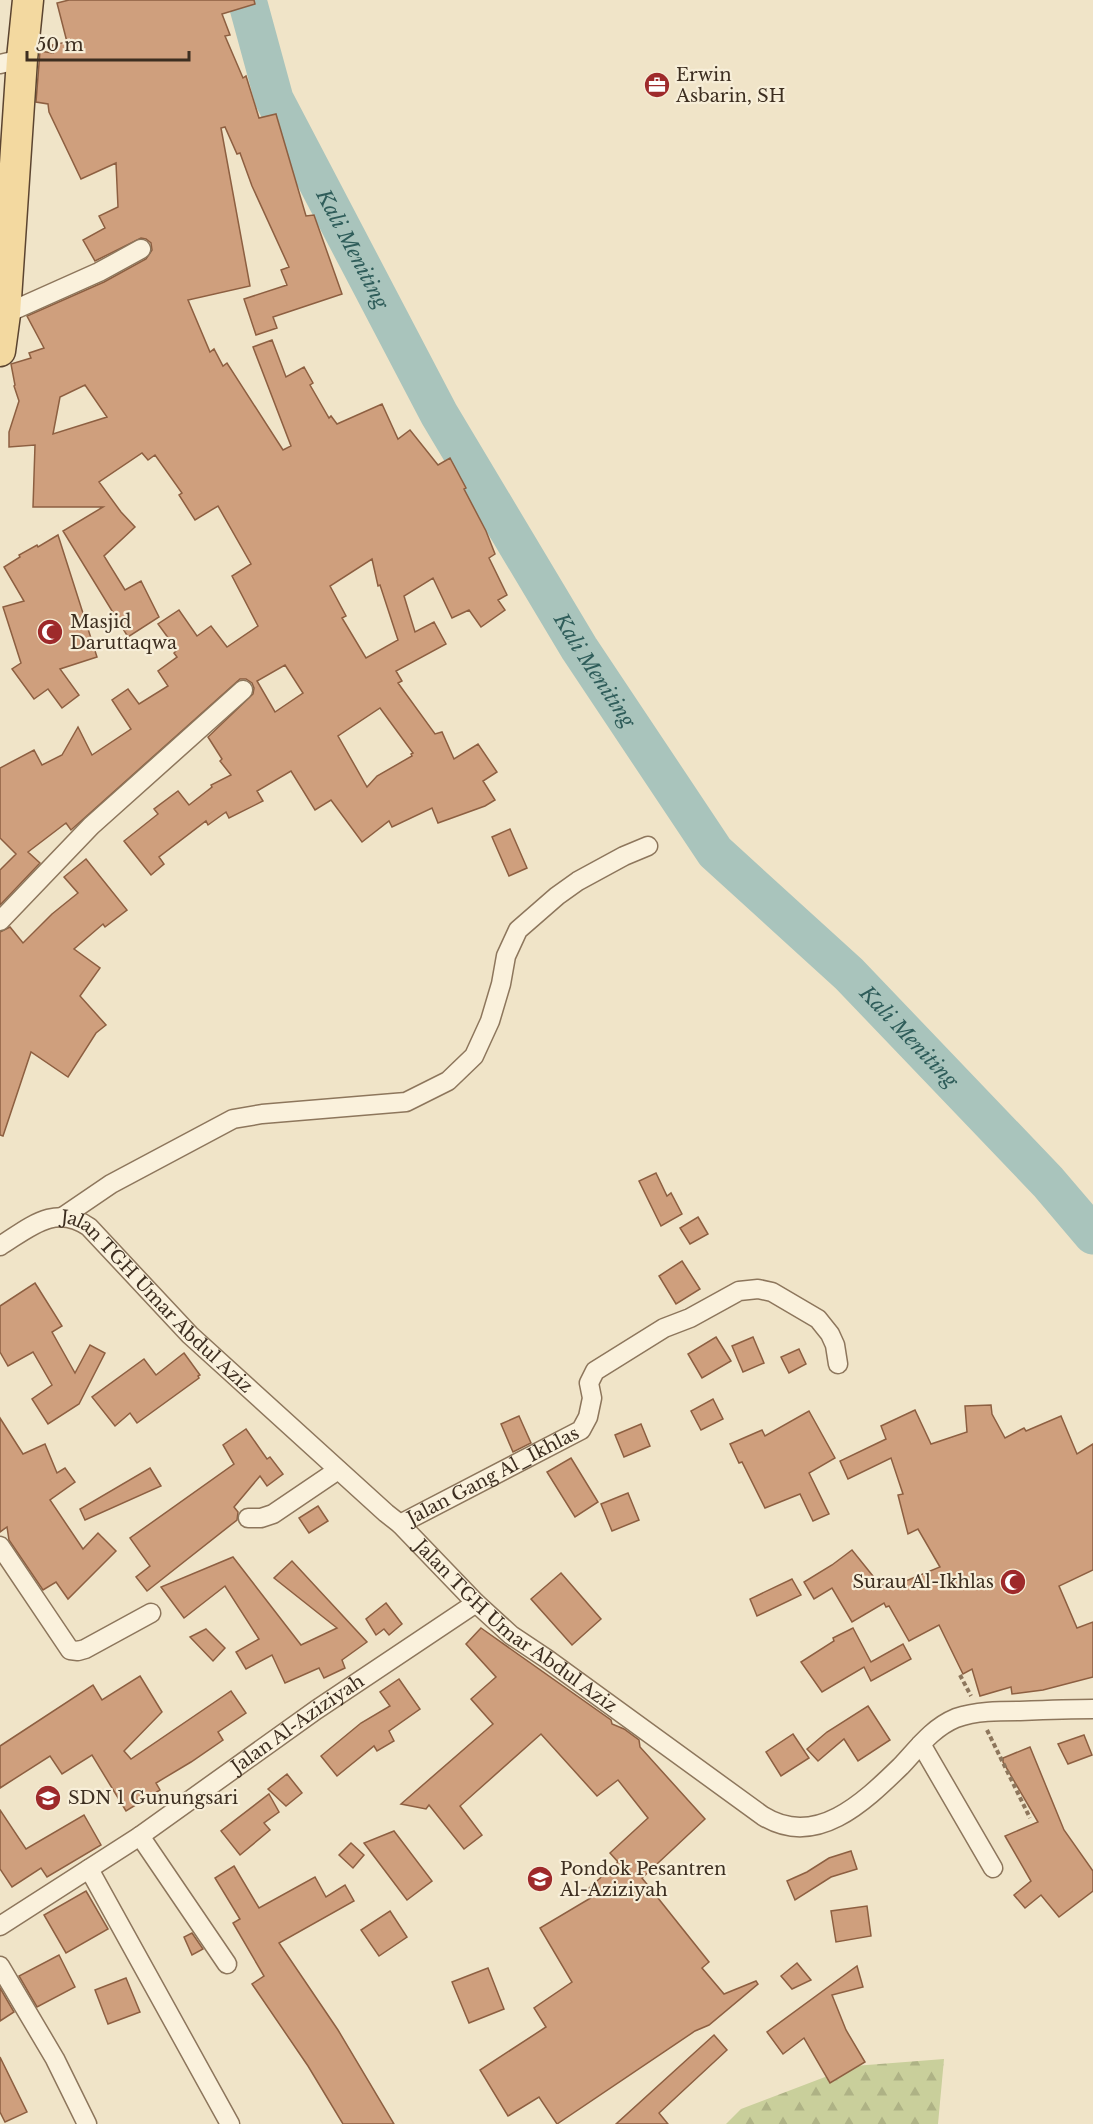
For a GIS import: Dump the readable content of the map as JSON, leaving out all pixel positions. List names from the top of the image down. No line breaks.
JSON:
{"streets":{"street":["Jalan TGH Umar Abdul Aziz","Jalan Gang Al_Ikhlas","Jalan Al-Aziziyah"]},"crossings":[["Jalan TGH Umar Abdul Aziz","Jalan Gang Al_Ikhlas"],["Jalan TGH Umar Abdul Aziz","Jalan Al-Aziziyah"]],"water":["Kali Meniting"],"places":{"office":["Erwin Asbarin, SH"],"mosque":["Masjid Daruttaqwa","Surau Al-Ikhlas"],"school or university":["SDN 1 Gunungsari","Pondok Pesantren Al-Aziziyah"]},"scale_bar":"50 m"}
